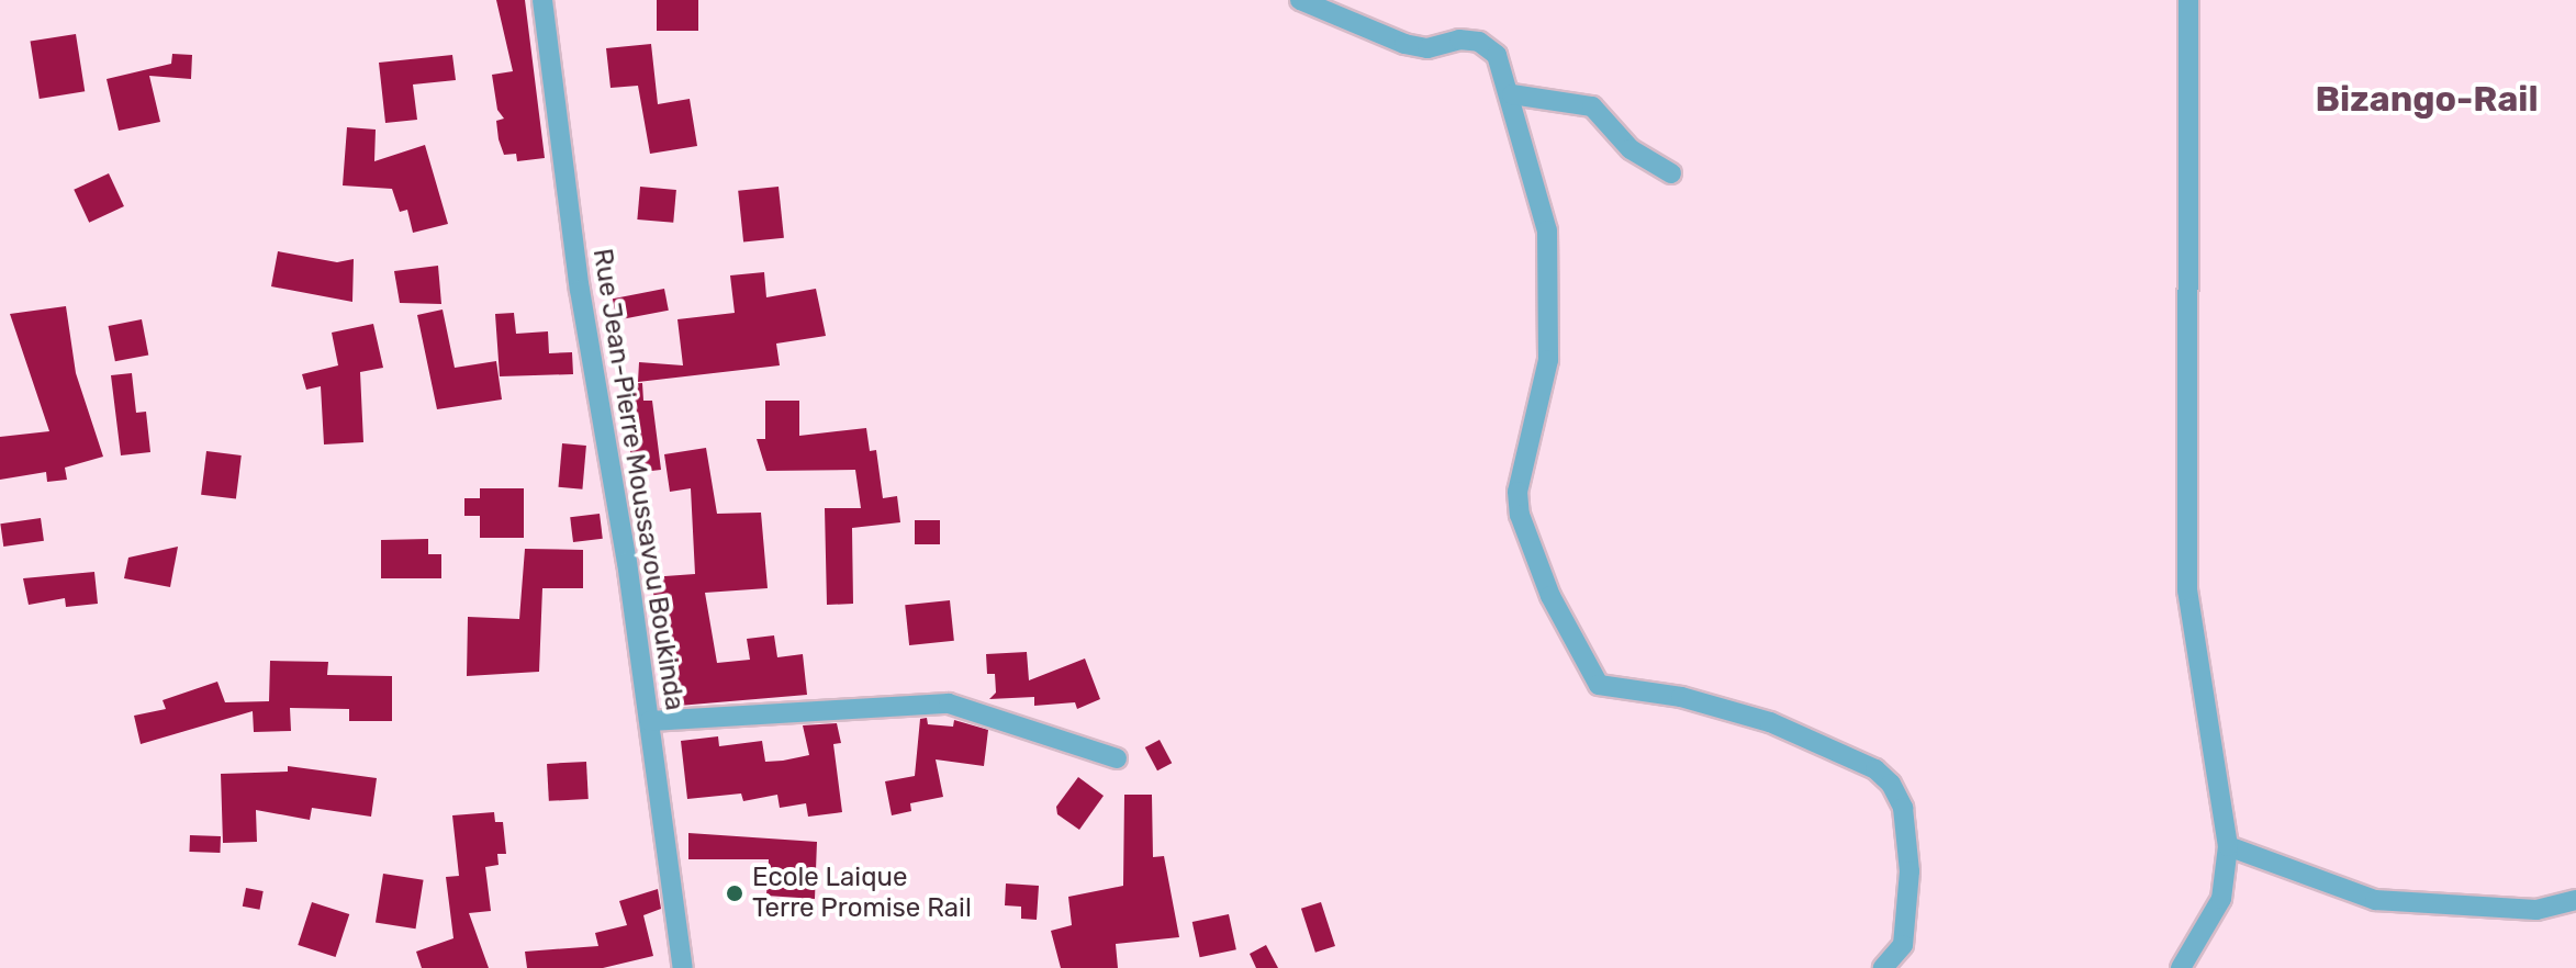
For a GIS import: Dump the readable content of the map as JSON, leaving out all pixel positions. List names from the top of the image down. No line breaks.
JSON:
{"streets":{"street":["Rue Jean-Pierre Moussavou Boukinda"]},"districts":["Bizango-Rail"],"places":["Ecole Laique Terre Promise Rail"]}
